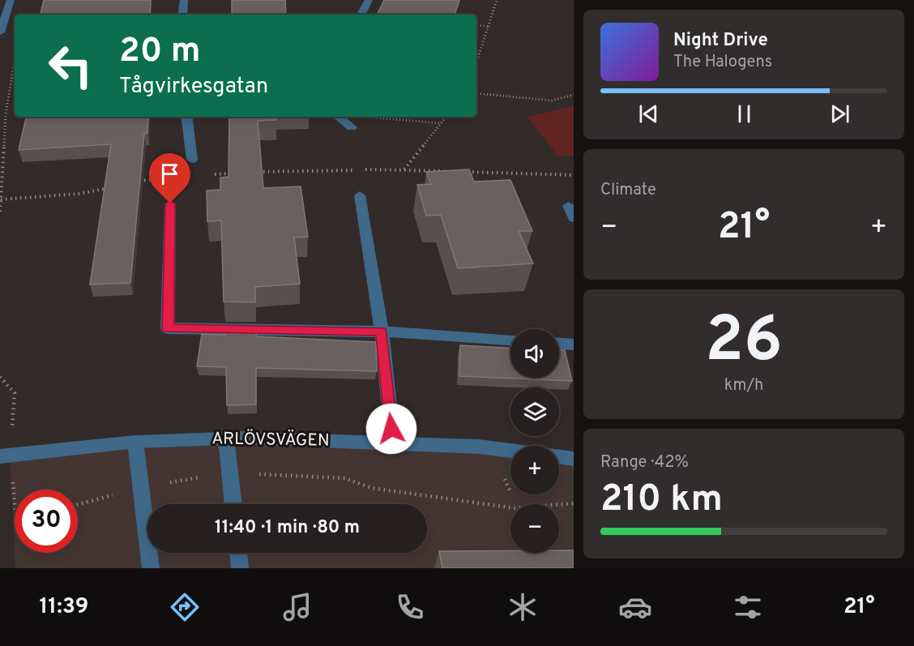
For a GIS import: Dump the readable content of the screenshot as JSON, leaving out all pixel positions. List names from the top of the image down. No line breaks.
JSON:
{"streets":{"street":["ARLÖVSVÄGEN"]},"page":{"turn":["20 m","Tågvirkesgatan"],"song":["Night Drive","The Halogens"],"tile":["Climate",["26","km/h"],["Range · 42%","210 km"]],"heat":["−","21°","+"],"map_buttons":["+","−"],"limit":"30","trip":"11:40 · 1 min · 80 m","tabs":["11:39","21°"]}}
